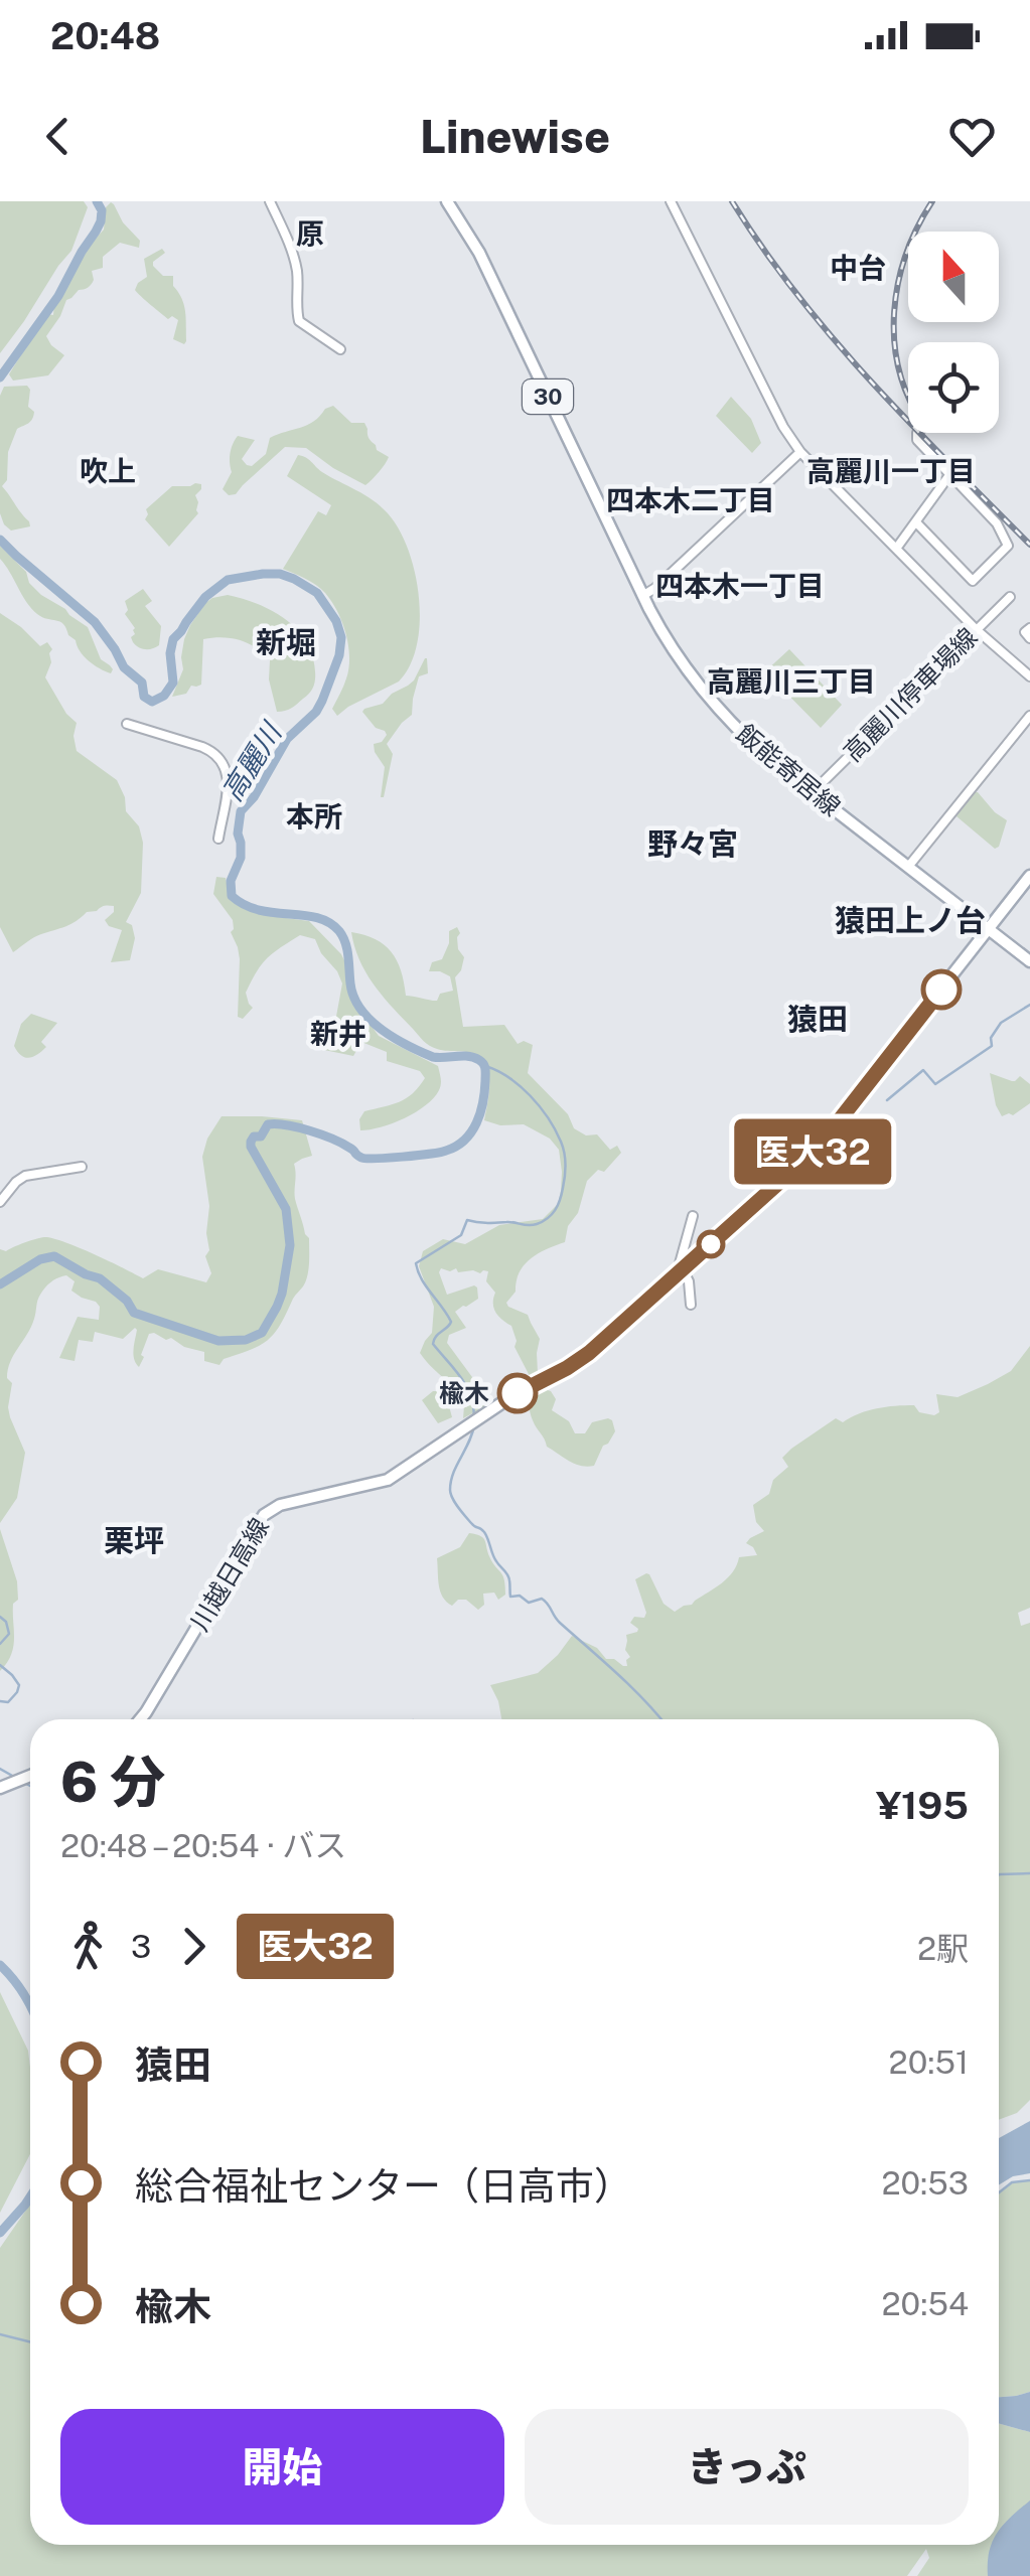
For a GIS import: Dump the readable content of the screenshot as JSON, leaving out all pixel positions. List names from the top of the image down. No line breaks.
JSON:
{"streets":{"main road":["30","飯能寄居線","川越日高線"],"street":["高麗川停車場線"]},"crossings":[["高麗川停車場線","飯能寄居線"],["飯能寄居線","川越日高線"]],"districts":["原","中台","吹上","高麗川一丁目","四本木二丁目","四本木一丁目","新堀","高麗川三丁目","本所","野々宮","猿田上ノ台","猿田","新井","栗坪"],"water":["高麗川"],"places":["楡木"],"lines":["bus line 医大32"],"north":"top","page":{"status":"20:48","header":"Linewise","on_map":"医大32","heading":["6 分","20:48 – 20:54 · バス","¥195"],"legs":["3","医大32","2駅"],"list":[{"name":"猿田","value":"20:51"},{"name":"総合福祉センター（日高市）","value":"20:53"},{"name":"楡木","value":"20:54"}],"buttons":["開始","きっぷ"]}}
